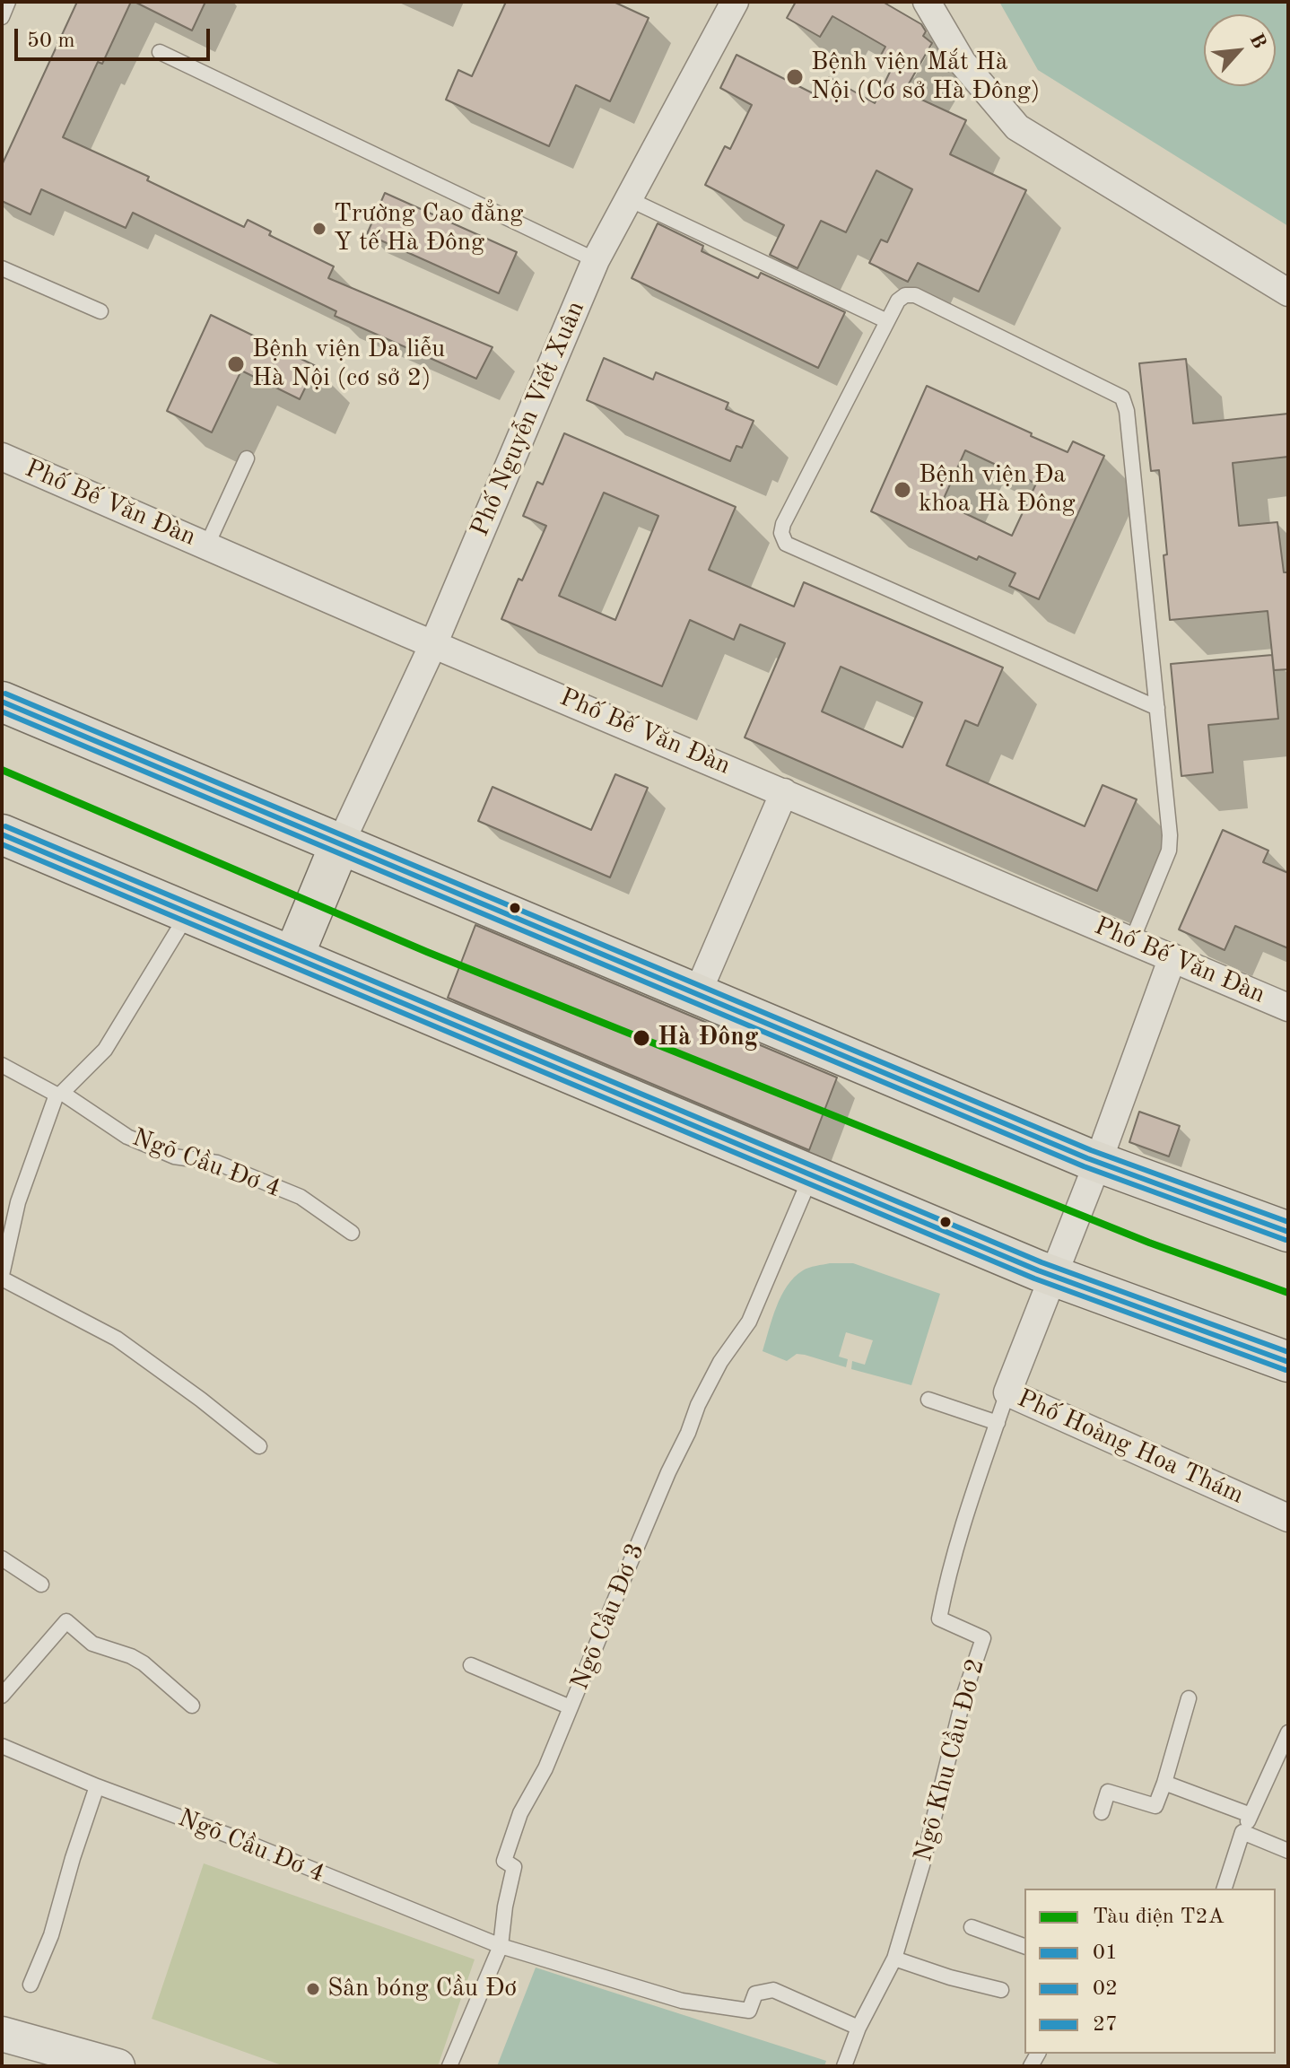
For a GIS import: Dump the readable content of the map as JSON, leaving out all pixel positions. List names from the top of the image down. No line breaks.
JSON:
{"streets":{"street":["Phố Nguyễn Viết Xuân","Phố Bế Văn Đàn","Phố Hoàng Hoa Thám"],"lane":["Ngõ Cầu Đơ 4","Ngõ Cầu Đơ 3","Ngõ Khu Cầu Đơ 2"]},"crossings":[["Phố Nguyễn Viết Xuân","Phố Bế Văn Đàn"],["Phố Bế Văn Đàn","Phố Hoàng Hoa Thám"],["Ngõ Cầu Đơ 4","Ngõ Cầu Đơ 3"],["Ngõ Cầu Đơ 4","Ngõ Khu Cầu Đơ 2"],["Phố Hoàng Hoa Thám","Ngõ Khu Cầu Đơ 2"]],"places":["Bệnh viện Mắt Hà Nội (Cơ sở Hà Đông)","Trường Cao đẳng Y tế Hà Đông","Bệnh viện Da liễu Hà Nội (cơ sở 2)","Bệnh viện Đa khoa Hà Đông","Hà Đông","Sân bóng Cầu Đơ"],"lines":["transit line 27","transit line 01","transit line 02","metro line T2A"],"legend":["Tàu điện T2A","01","02","27"],"scale_bar":"50 m","north":"top right"}
